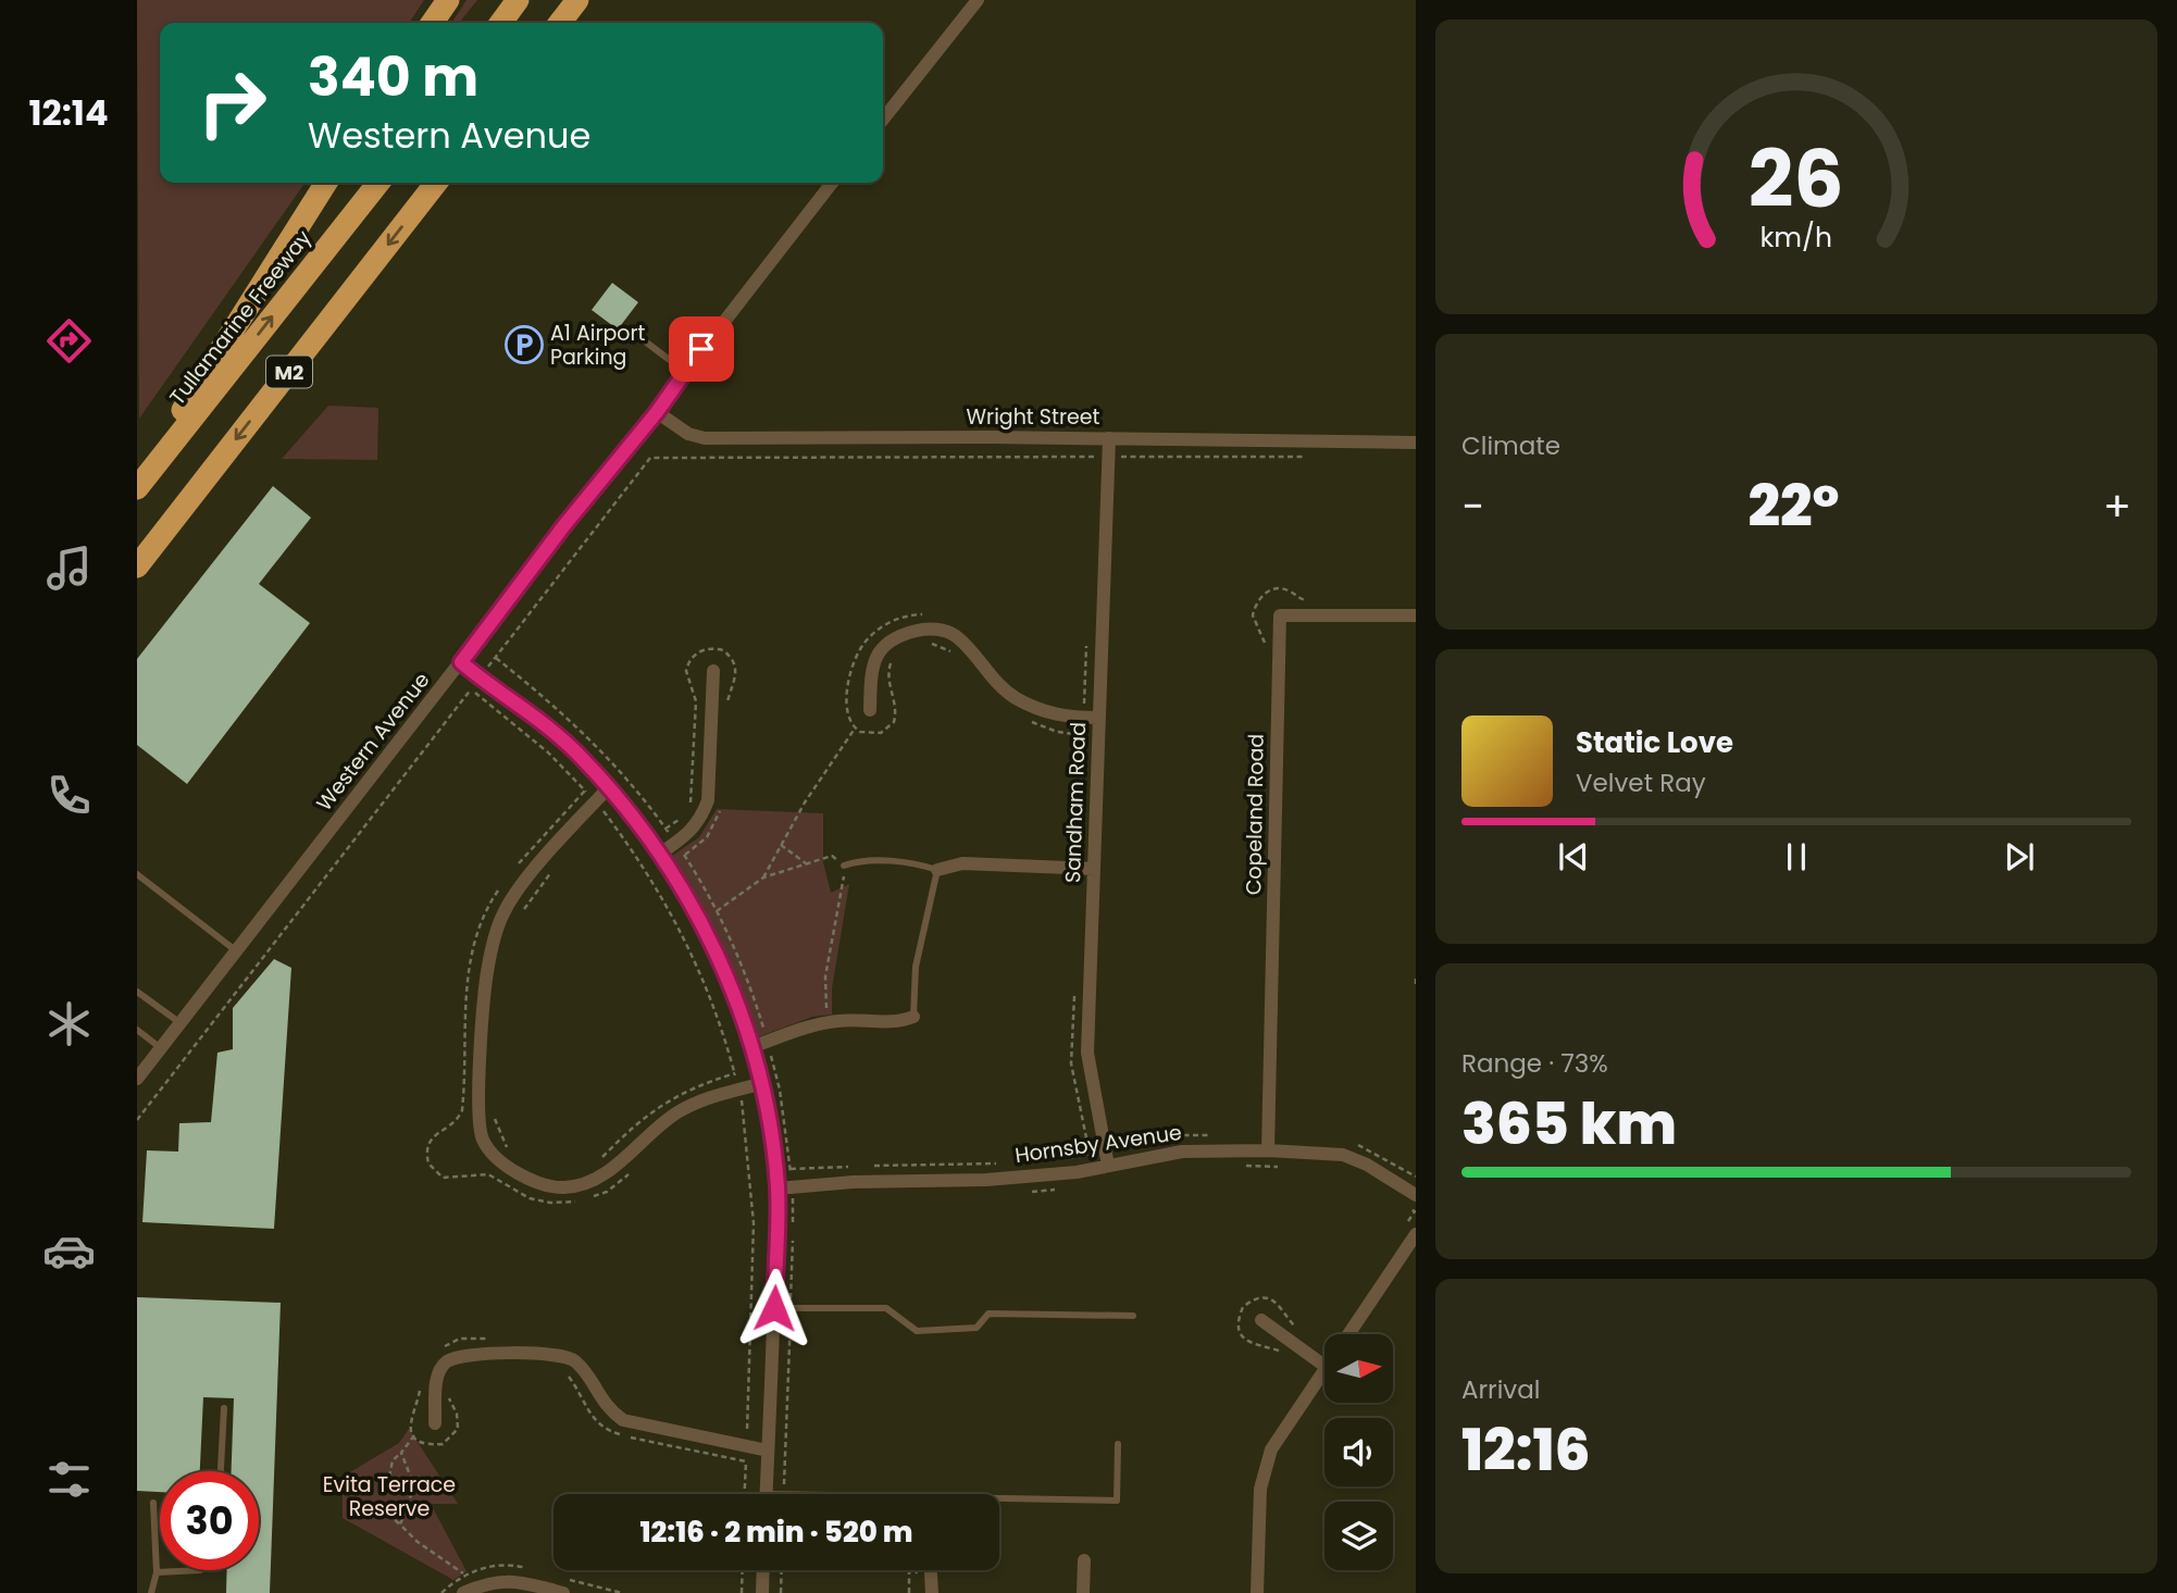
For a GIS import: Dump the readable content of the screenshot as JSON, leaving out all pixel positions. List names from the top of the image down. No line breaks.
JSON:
{"streets":{"highway":["Tullamarine Freeway","M2"],"street":["Wright Street","Western Avenue","Sandham Road","Copeland Road","Hornsby Avenue"]},"crossings":[["Wright Street","Western Avenue"],["Wright Street","Sandham Road"],["Sandham Road","Hornsby Avenue"],["Copeland Road","Hornsby Avenue"]],"parks":["Evita Terrace Reserve"],"places":{"parking":["A1 Airport Parking"]},"north":"right","page":{"tabs":"12:14","turn":["340 m","Western Avenue"],"tile":["Climate",["Range · 73%","365 km"],["Arrival","12:16"]],"heat":["−","22°","+"],"song":["Static Love","Velvet Ray"],"limit":"30","trip":"12:16 · 2 min · 520 m","gauge":["26","km/h"]}}
